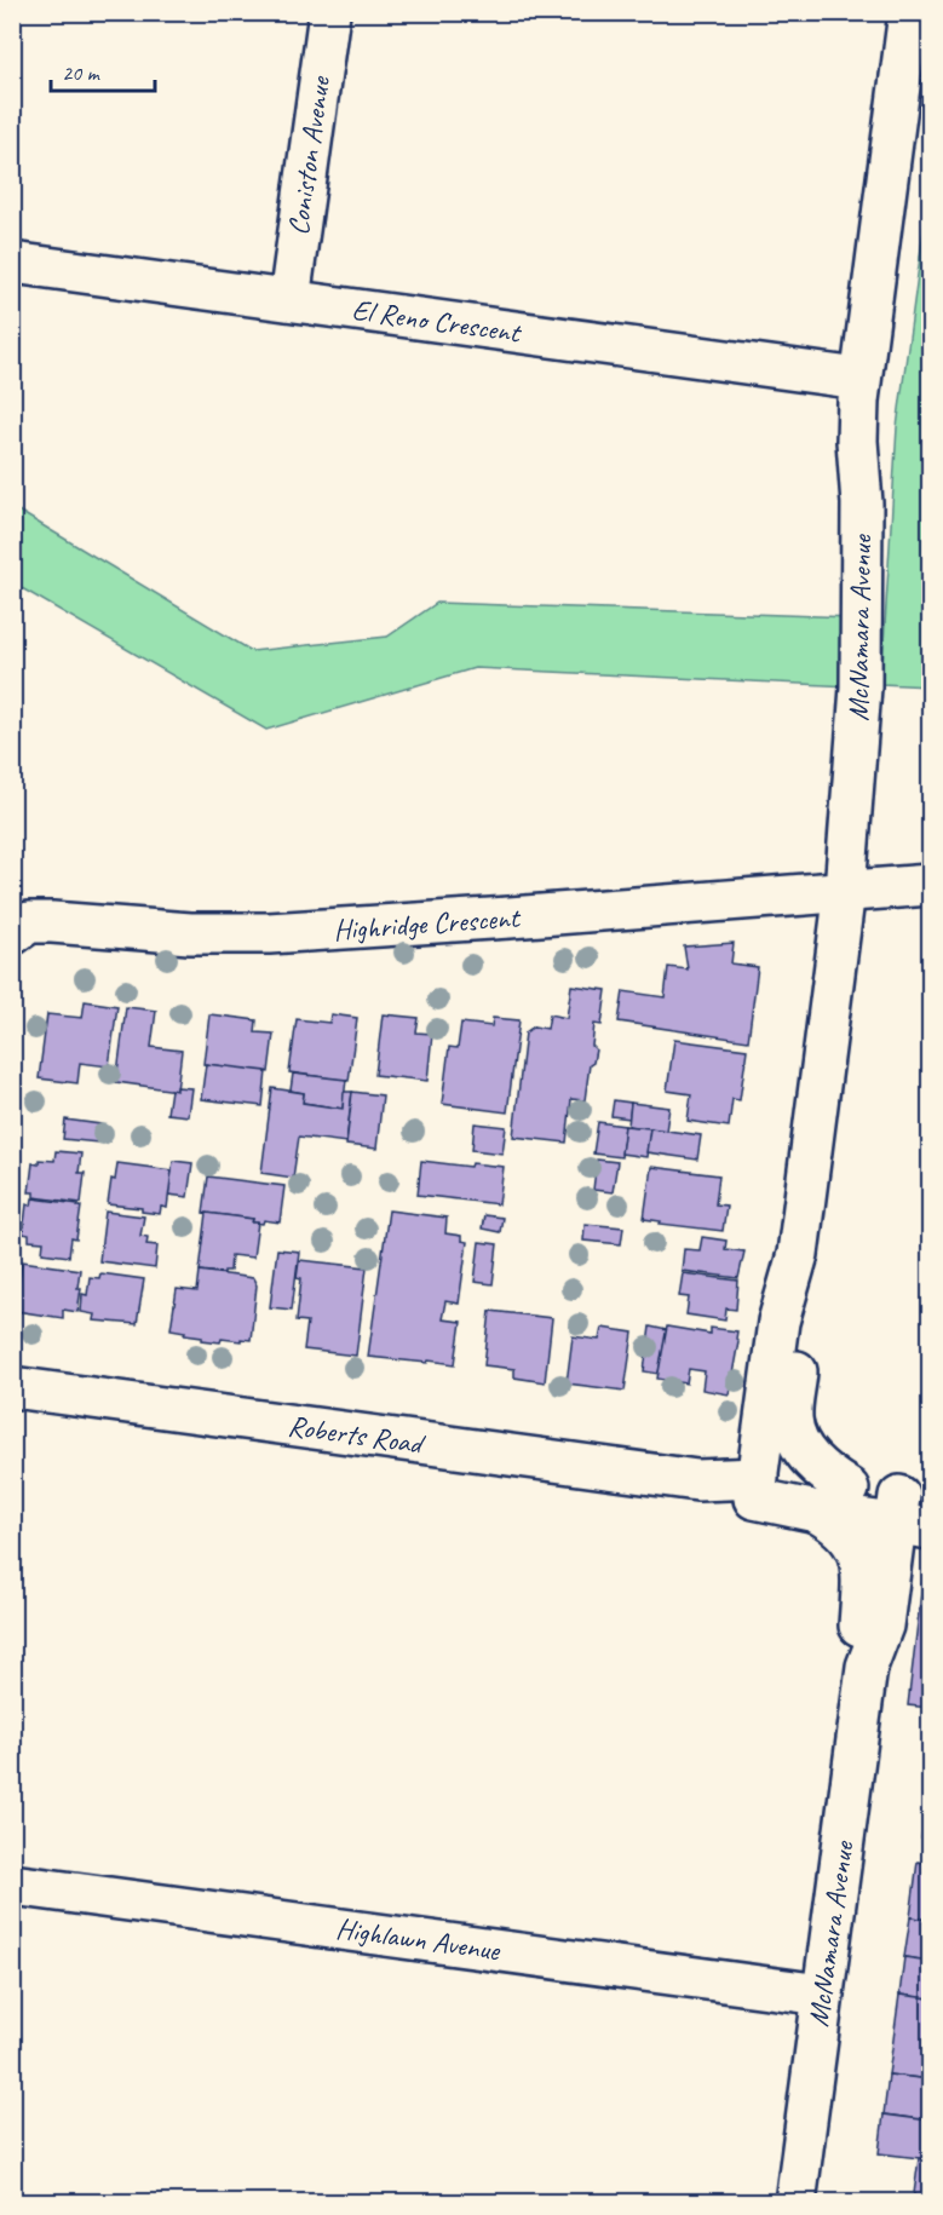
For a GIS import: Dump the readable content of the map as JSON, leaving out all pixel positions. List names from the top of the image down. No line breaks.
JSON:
{"streets":{"street":["Coniston Avenue","El Reno Crescent","McNamara Avenue","Highridge Crescent","Roberts Road","Highlawn Avenue"]},"crossings":[["Coniston Avenue","El Reno Crescent"],["El Reno Crescent","McNamara Avenue"],["McNamara Avenue","Highridge Crescent"],["McNamara Avenue","Roberts Road"],["McNamara Avenue","Highlawn Avenue"]],"scale_bar":"20 m"}
